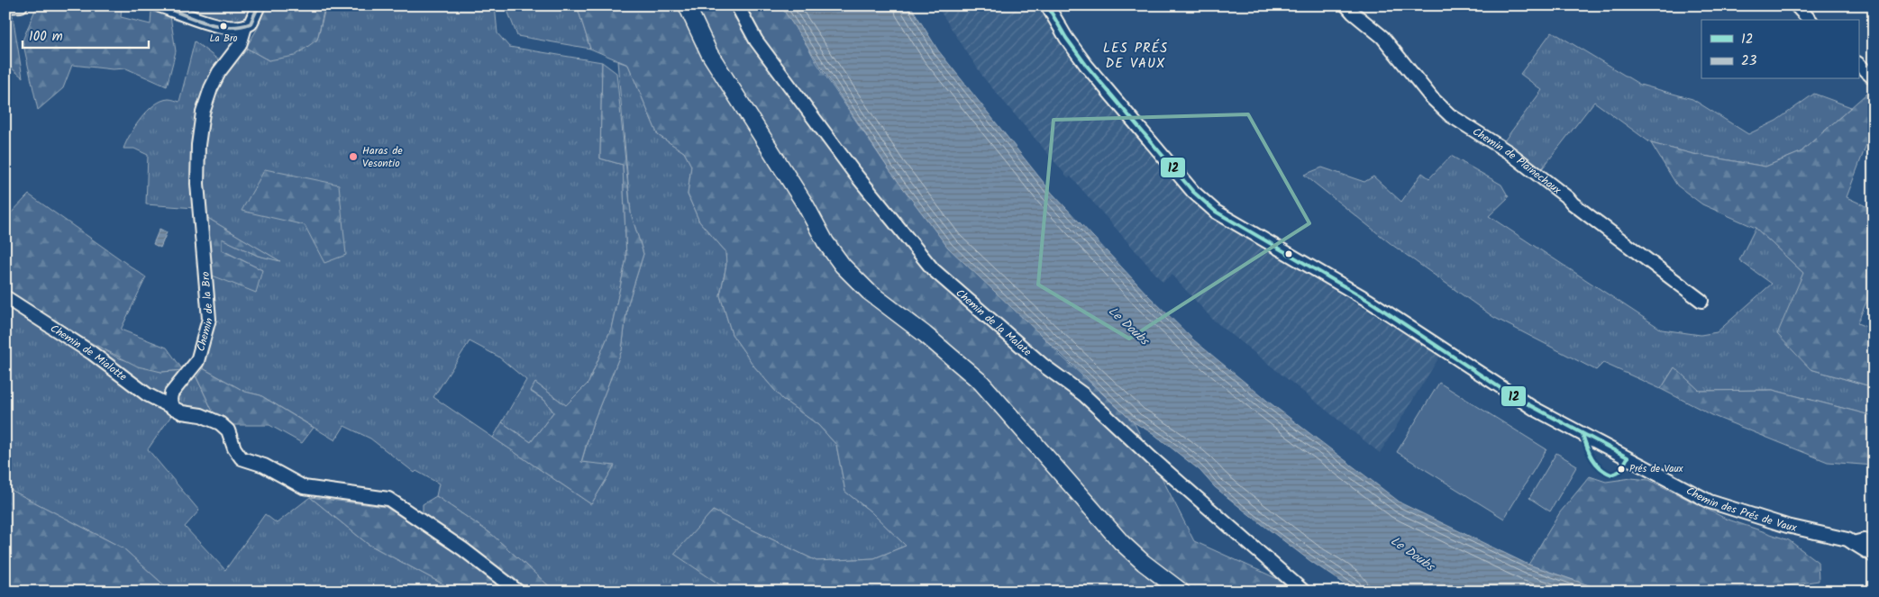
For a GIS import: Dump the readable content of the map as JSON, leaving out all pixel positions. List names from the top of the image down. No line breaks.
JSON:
{"streets":{"street":["Chemin de Plainechaux","Chemin de la Bro","Chemin de la Malate","Chemin de Mialotte","Chemin des Prés de Vaux"]},"crossings":[["Chemin de la Bro","Chemin de Mialotte"]],"districts":["LES PRÉS DE VAUX"],"water":["Le Doubs"],"places":["La Bro","Haras de Vesontio","Prés de Vaux"],"lines":["transit line 12","transit line 23"],"legend":["12","23"],"scale_bar":"100 m"}
